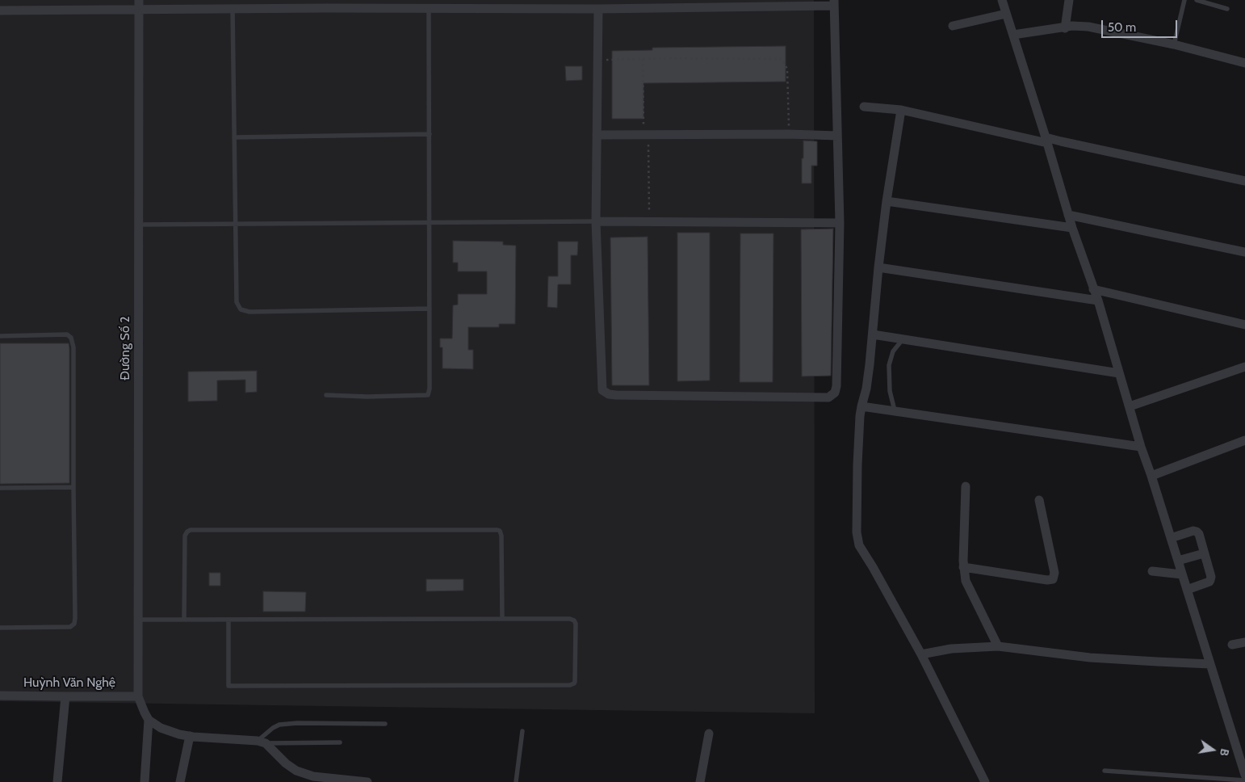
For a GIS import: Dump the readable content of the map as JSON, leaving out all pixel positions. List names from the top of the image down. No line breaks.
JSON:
{"streets":{"street":["Đường Số 2","Huỳnh Văn Nghệ"]},"crossings":[["Đường Số 2","Huỳnh Văn Nghệ"]],"scale_bar":"50 m","north":"right"}
